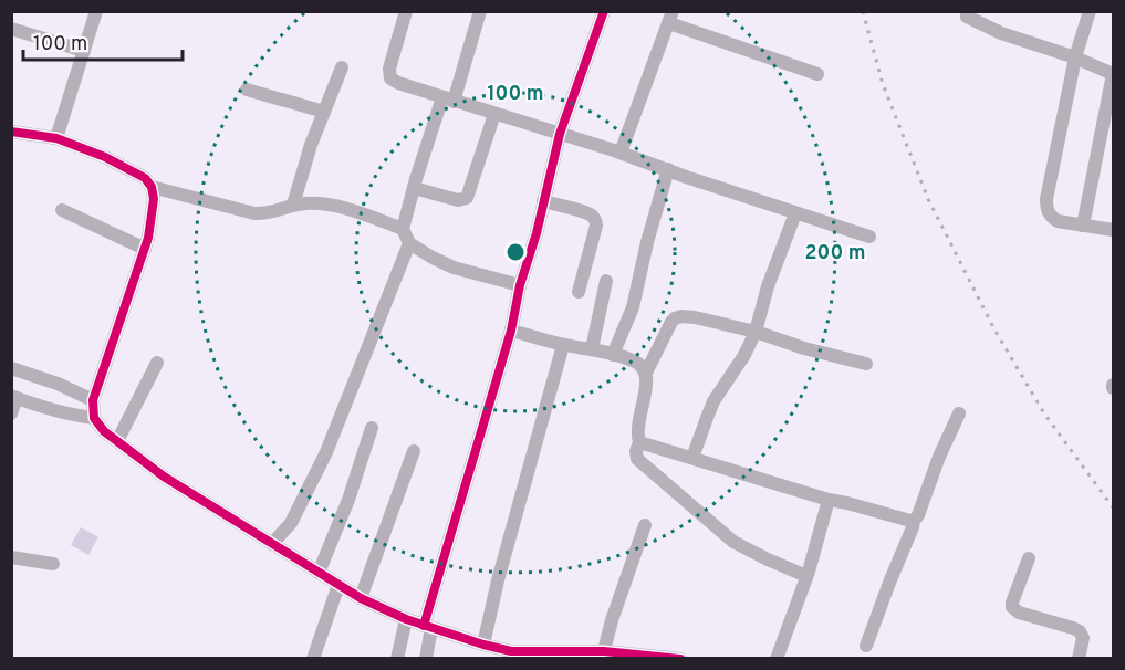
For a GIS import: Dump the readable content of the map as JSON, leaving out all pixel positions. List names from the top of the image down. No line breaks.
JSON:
{"scale_bar":"100 m","rings":["100 m","200 m"]}
